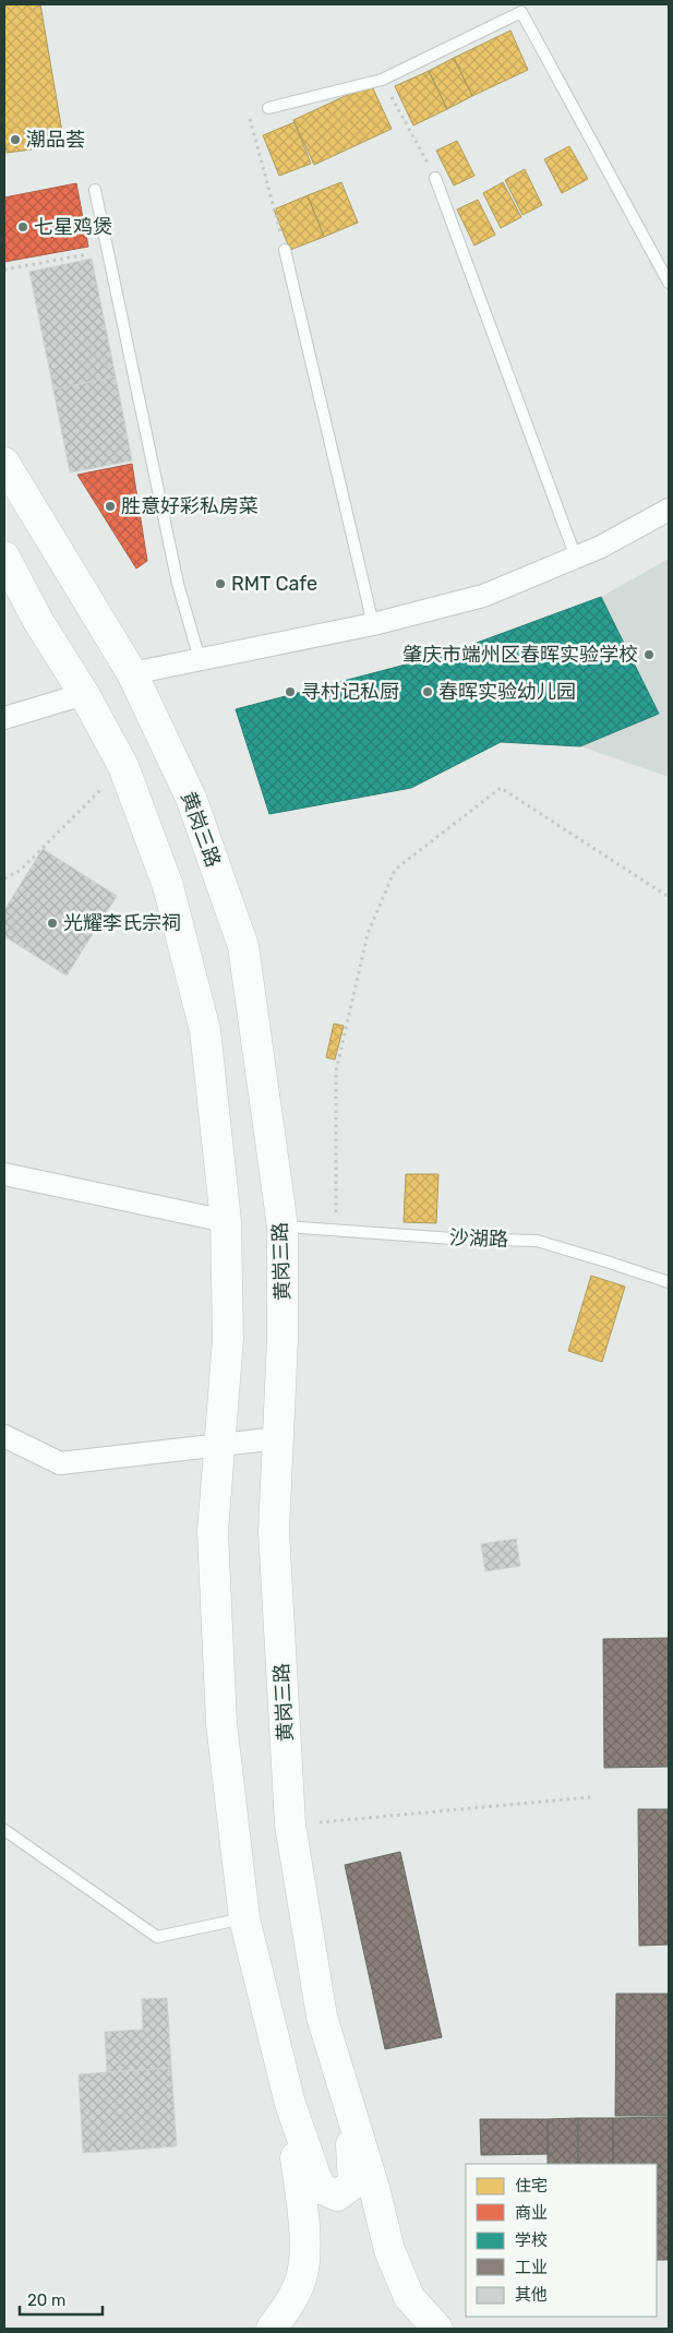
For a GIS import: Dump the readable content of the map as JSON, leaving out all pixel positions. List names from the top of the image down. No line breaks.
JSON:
{"streets":{"main road":["黄岗三路"],"lane":["沙湖路"]},"crossings":[["黄岗三路","沙湖路"]],"places":["潮品荟","七星鸡煲","胜意好彩私房菜","RMT Cafe","肇庆市端州区春晖实验学校","寻村记私厨","春晖实验幼儿园","光耀李氏宗祠"],"legend":["住宅","商业","学校","工业","其他"],"scale_bar":"20 m"}
